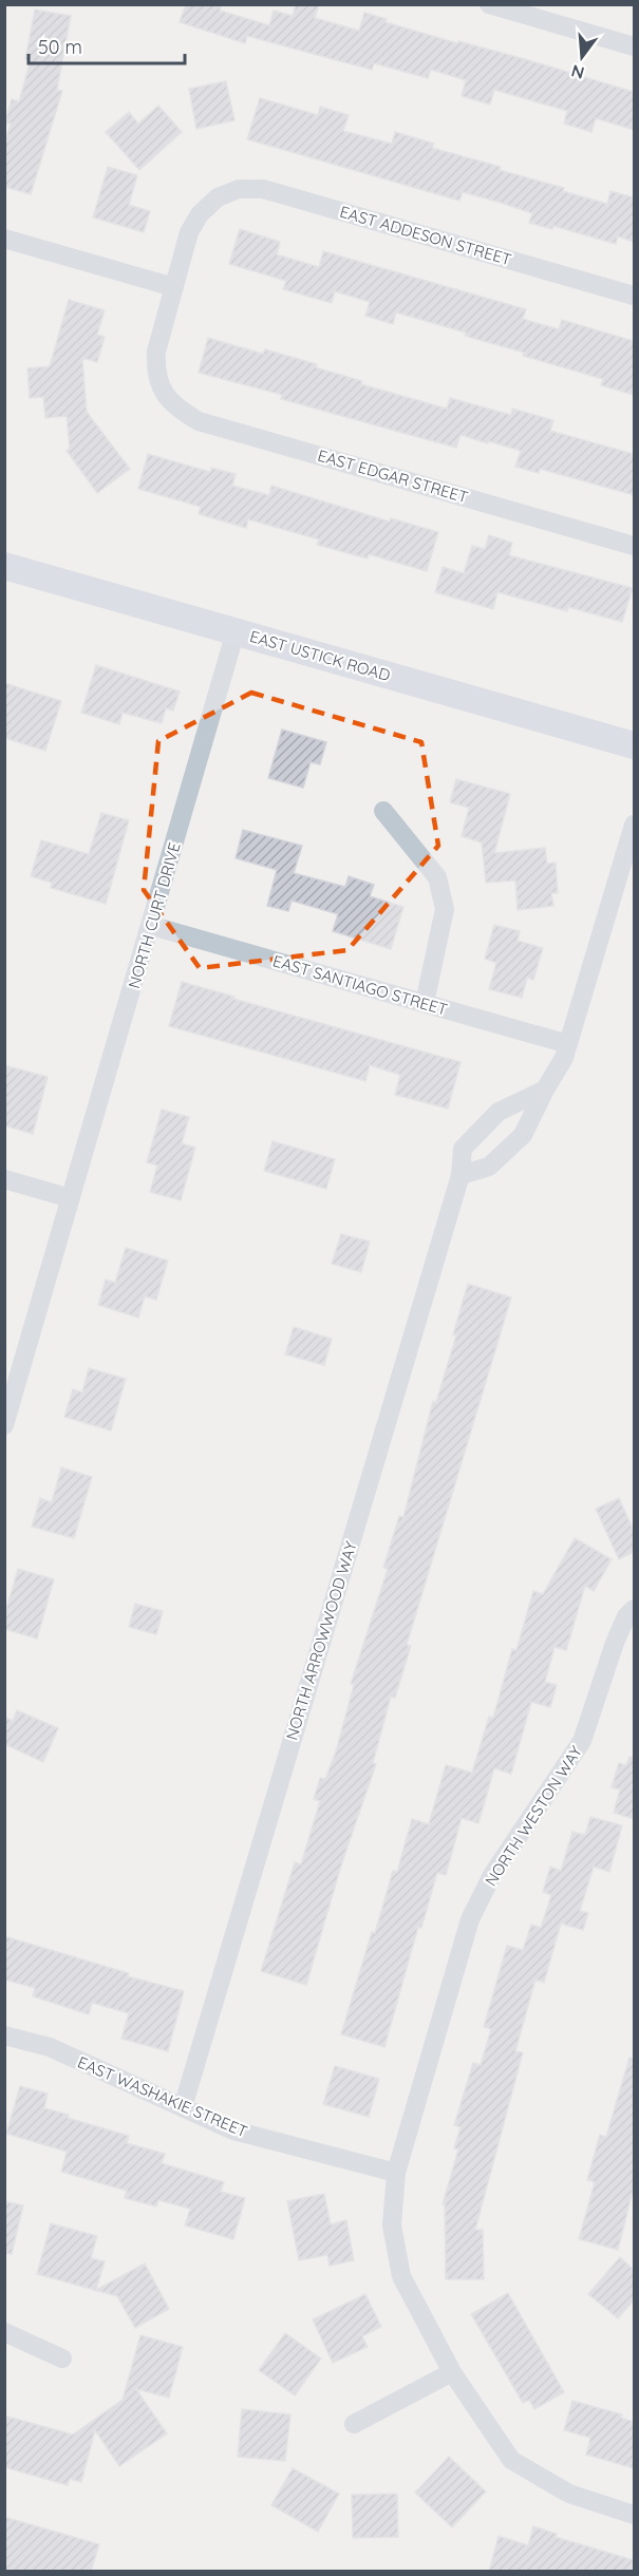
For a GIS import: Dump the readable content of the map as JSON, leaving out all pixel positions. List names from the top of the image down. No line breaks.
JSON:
{"streets":{"main road":["EAST USTICK ROAD"],"street":["EAST ADDESON STREET","EAST EDGAR STREET","NORTH CURT DRIVE","EAST SANTIAGO STREET","NORTH ARROWWOOD WAY","NORTH WESTON WAY","EAST WASHAKIE STREET"]},"crossings":[["EAST ADDESON STREET","EAST EDGAR STREET"],["EAST USTICK ROAD","NORTH CURT DRIVE"],["NORTH CURT DRIVE","EAST SANTIAGO STREET"],["NORTH ARROWWOOD WAY","EAST WASHAKIE STREET"],["NORTH WESTON WAY","EAST WASHAKIE STREET"]],"scale_bar":"50 m","north":"bottom"}
